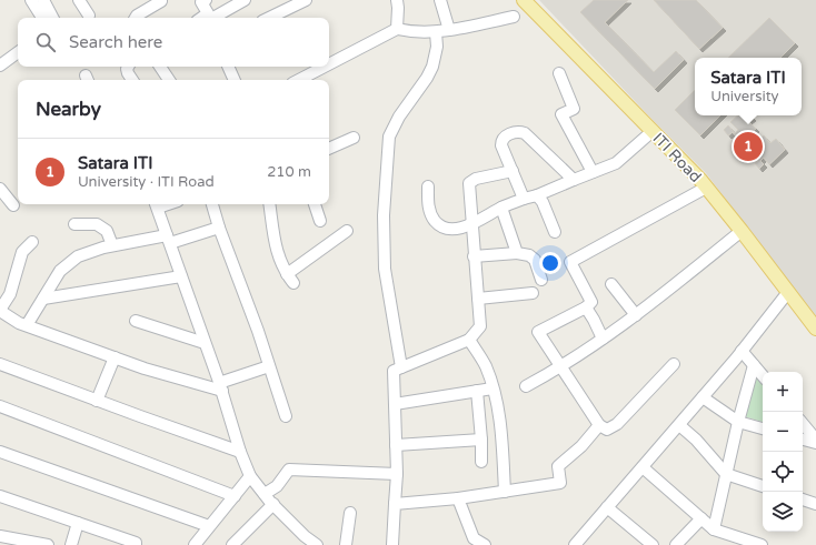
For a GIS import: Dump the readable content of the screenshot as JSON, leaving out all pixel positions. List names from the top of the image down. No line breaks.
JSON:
{"streets":{"main road":["ITI Road"]},"page":{"search":"Search here","popup":["Satara ITI","University"],"heading":"Nearby","pins":"1","list":[{"mark":"1","name":"Satara ITI","note":"University · ITI Road","value":"210 m"}],"map_buttons":["+","−"]}}
